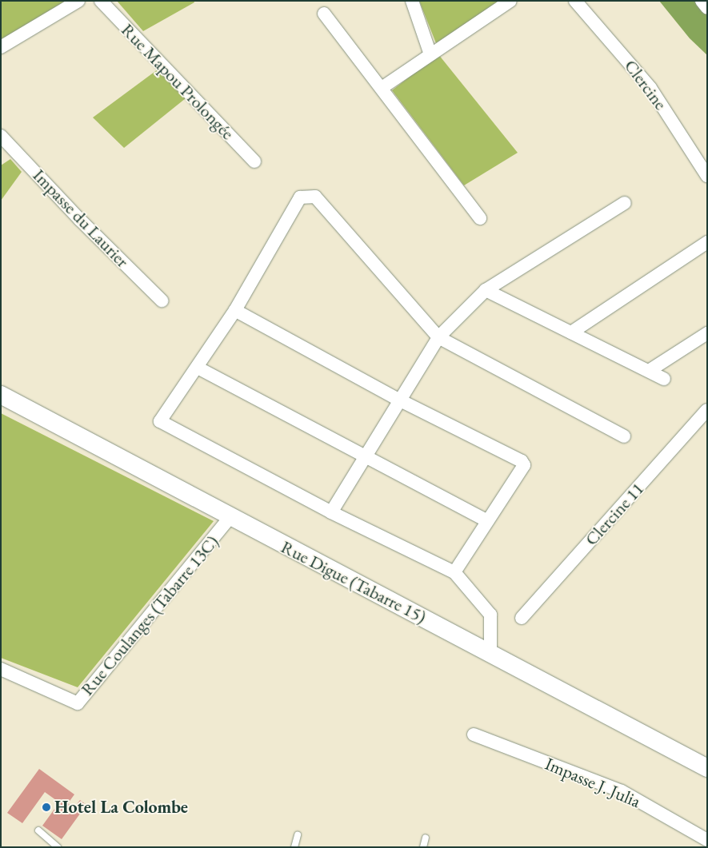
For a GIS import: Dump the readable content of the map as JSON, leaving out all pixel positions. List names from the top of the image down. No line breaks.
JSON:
{"streets":{"street":["Rue Mapou Prolongée","Clercine","Impasse du Laurier","Clercine 11","Rue Digue (Tabarre 15)","Rue Coulanges (Tabarre 13C)","Impasse J. Julia"]},"crossings":[["Rue Digue (Tabarre 15)","Rue Coulanges (Tabarre 13C)"]],"places":["Hotel La Colombe"]}
